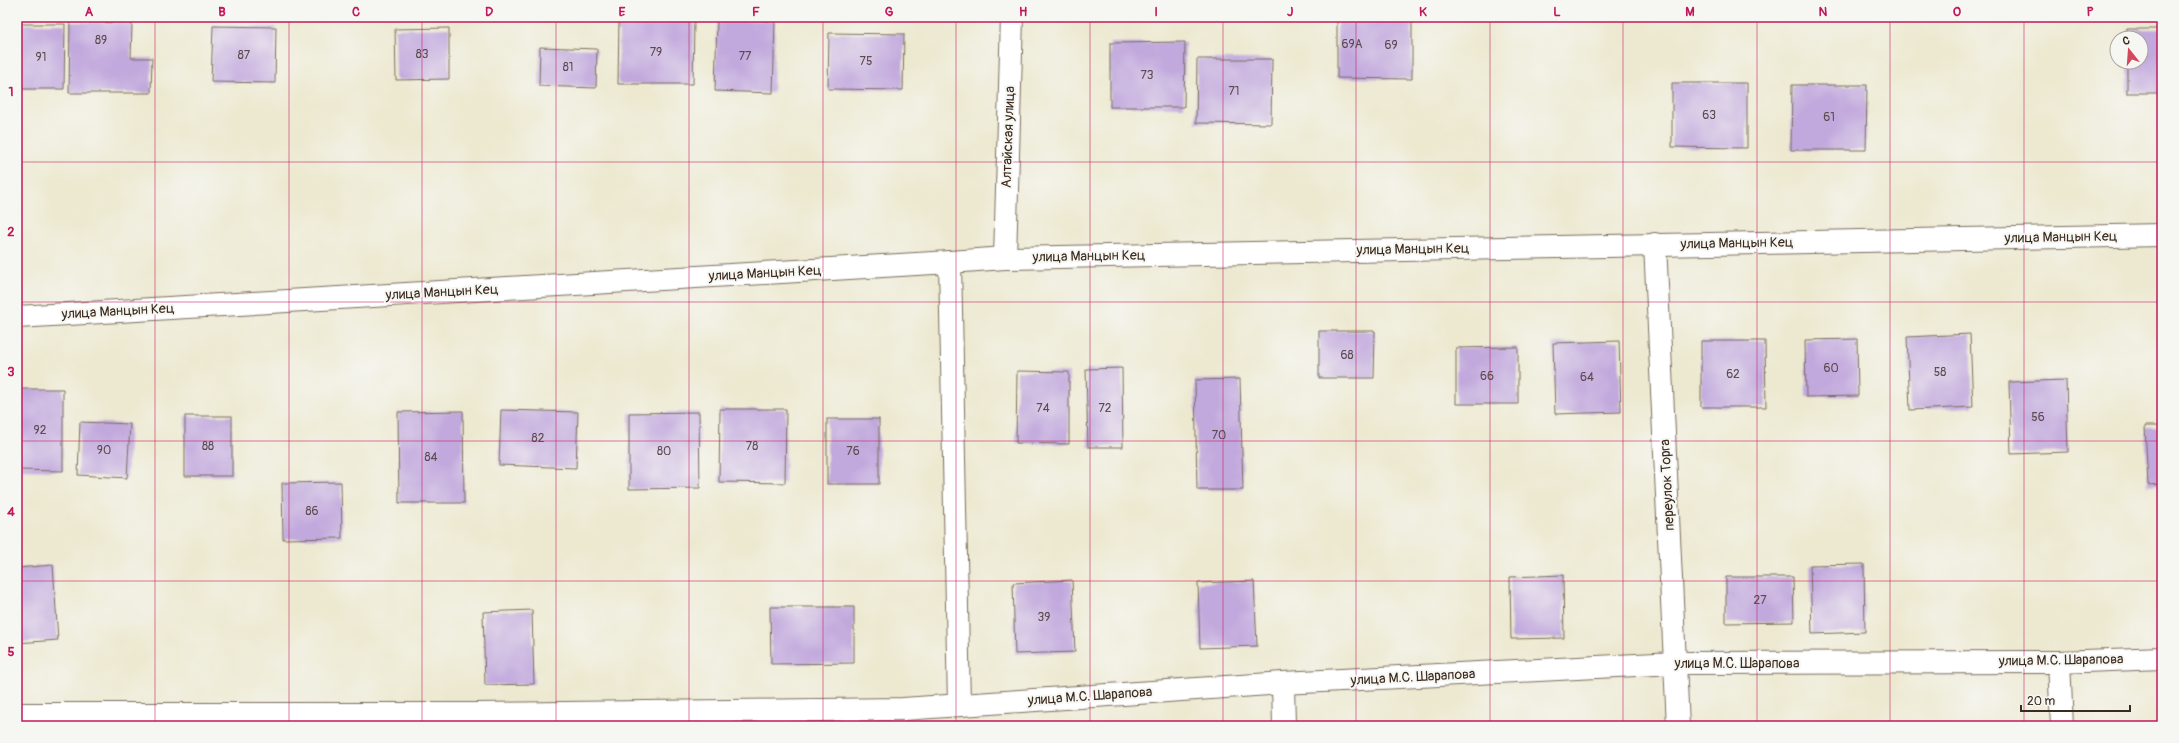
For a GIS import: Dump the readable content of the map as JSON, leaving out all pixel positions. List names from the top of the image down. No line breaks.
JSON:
{"streets":{"street":["Алтайская улица","улица Манцын Кец","переулок Торга","улица М.С. Шарапова"]},"crossings":[["Алтайская улица","улица Манцын Кец"],["улица Манцын Кец","переулок Торга"],["переулок Торга","улица М.С. Шарапова"]],"house_numbers":["89","69А","69","79","83","87","77","91","75","81","73","71","63","61","68","60","58","62","66","64","74","72","56","92","70","82","88","78","90","80","76","84","86","27","39"],"scale_bar":"20 m","north":"top","grid":{"columns":["A","B","C","D","E","F","G","H","I","J","K","L","M","N","O","P"],"rows":["1","2","3","4","5"]}}
